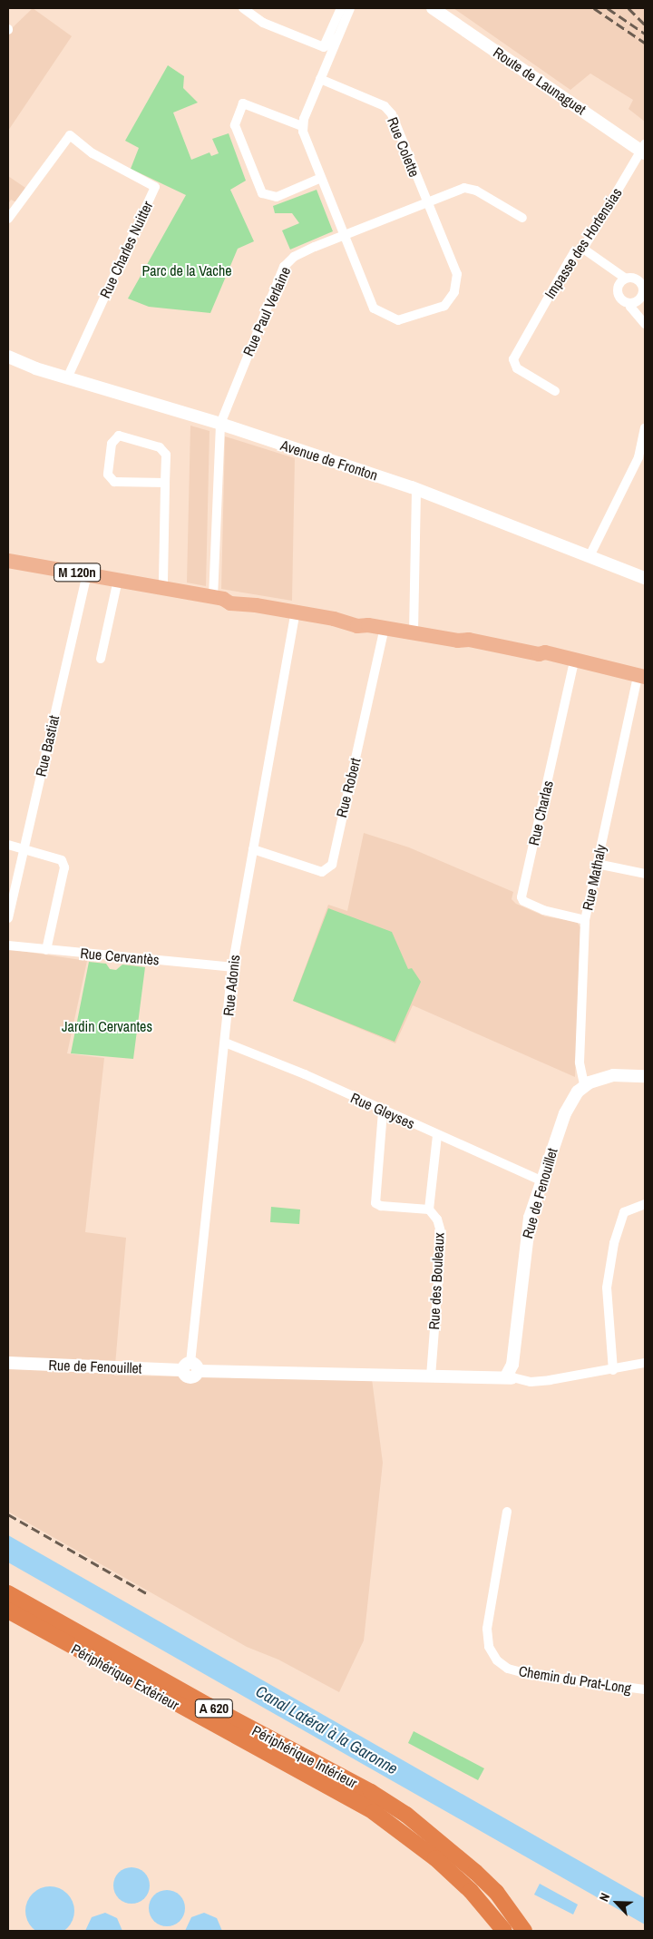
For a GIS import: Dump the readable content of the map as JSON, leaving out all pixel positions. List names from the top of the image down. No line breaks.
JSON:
{"streets":{"highway":["Périphérique Extérieur","A 620","Périphérique Intérieur"],"main road":["M 120n"],"street":["Route de Launaguet","Rue Colette","Impasse des Hortensias","Rue Charles Nuitter","Rue Paul Verlaine","Avenue de Fronton","Rue Bastiat","Rue Robert","Rue Charlas","Rue Mathaly","Rue Cervantès","Rue Adonis","Rue Gleyses","Rue de Fenouillet","Rue des Bouleaux","Chemin du Prat-Long"]},"crossings":[["Route de Launaguet","Impasse des Hortensias"],["Rue Colette","Rue Paul Verlaine"],["Rue Charles Nuitter","Avenue de Fronton"],["Rue Paul Verlaine","Avenue de Fronton"],["Rue Paul Verlaine","M 120n"],["M 120n","Rue Bastiat"],["M 120n","Rue Robert"],["M 120n","Rue Charlas"],["M 120n","Rue Mathaly"],["M 120n","Rue Adonis"],["Rue Robert","Rue Adonis"],["Rue Charlas","Rue Mathaly"],["Rue Mathaly","Rue de Fenouillet"],["Rue Cervantès","Rue Adonis"],["Rue Adonis","Rue Gleyses"],["Rue Adonis","Rue de Fenouillet"],["Rue Gleyses","Rue de Fenouillet"],["Rue de Fenouillet","Rue des Bouleaux"]],"water":["Canal Latéral à la Garonne"],"parks":["Parc de la Vache","Jardin Cervantes"],"north":"top left"}
